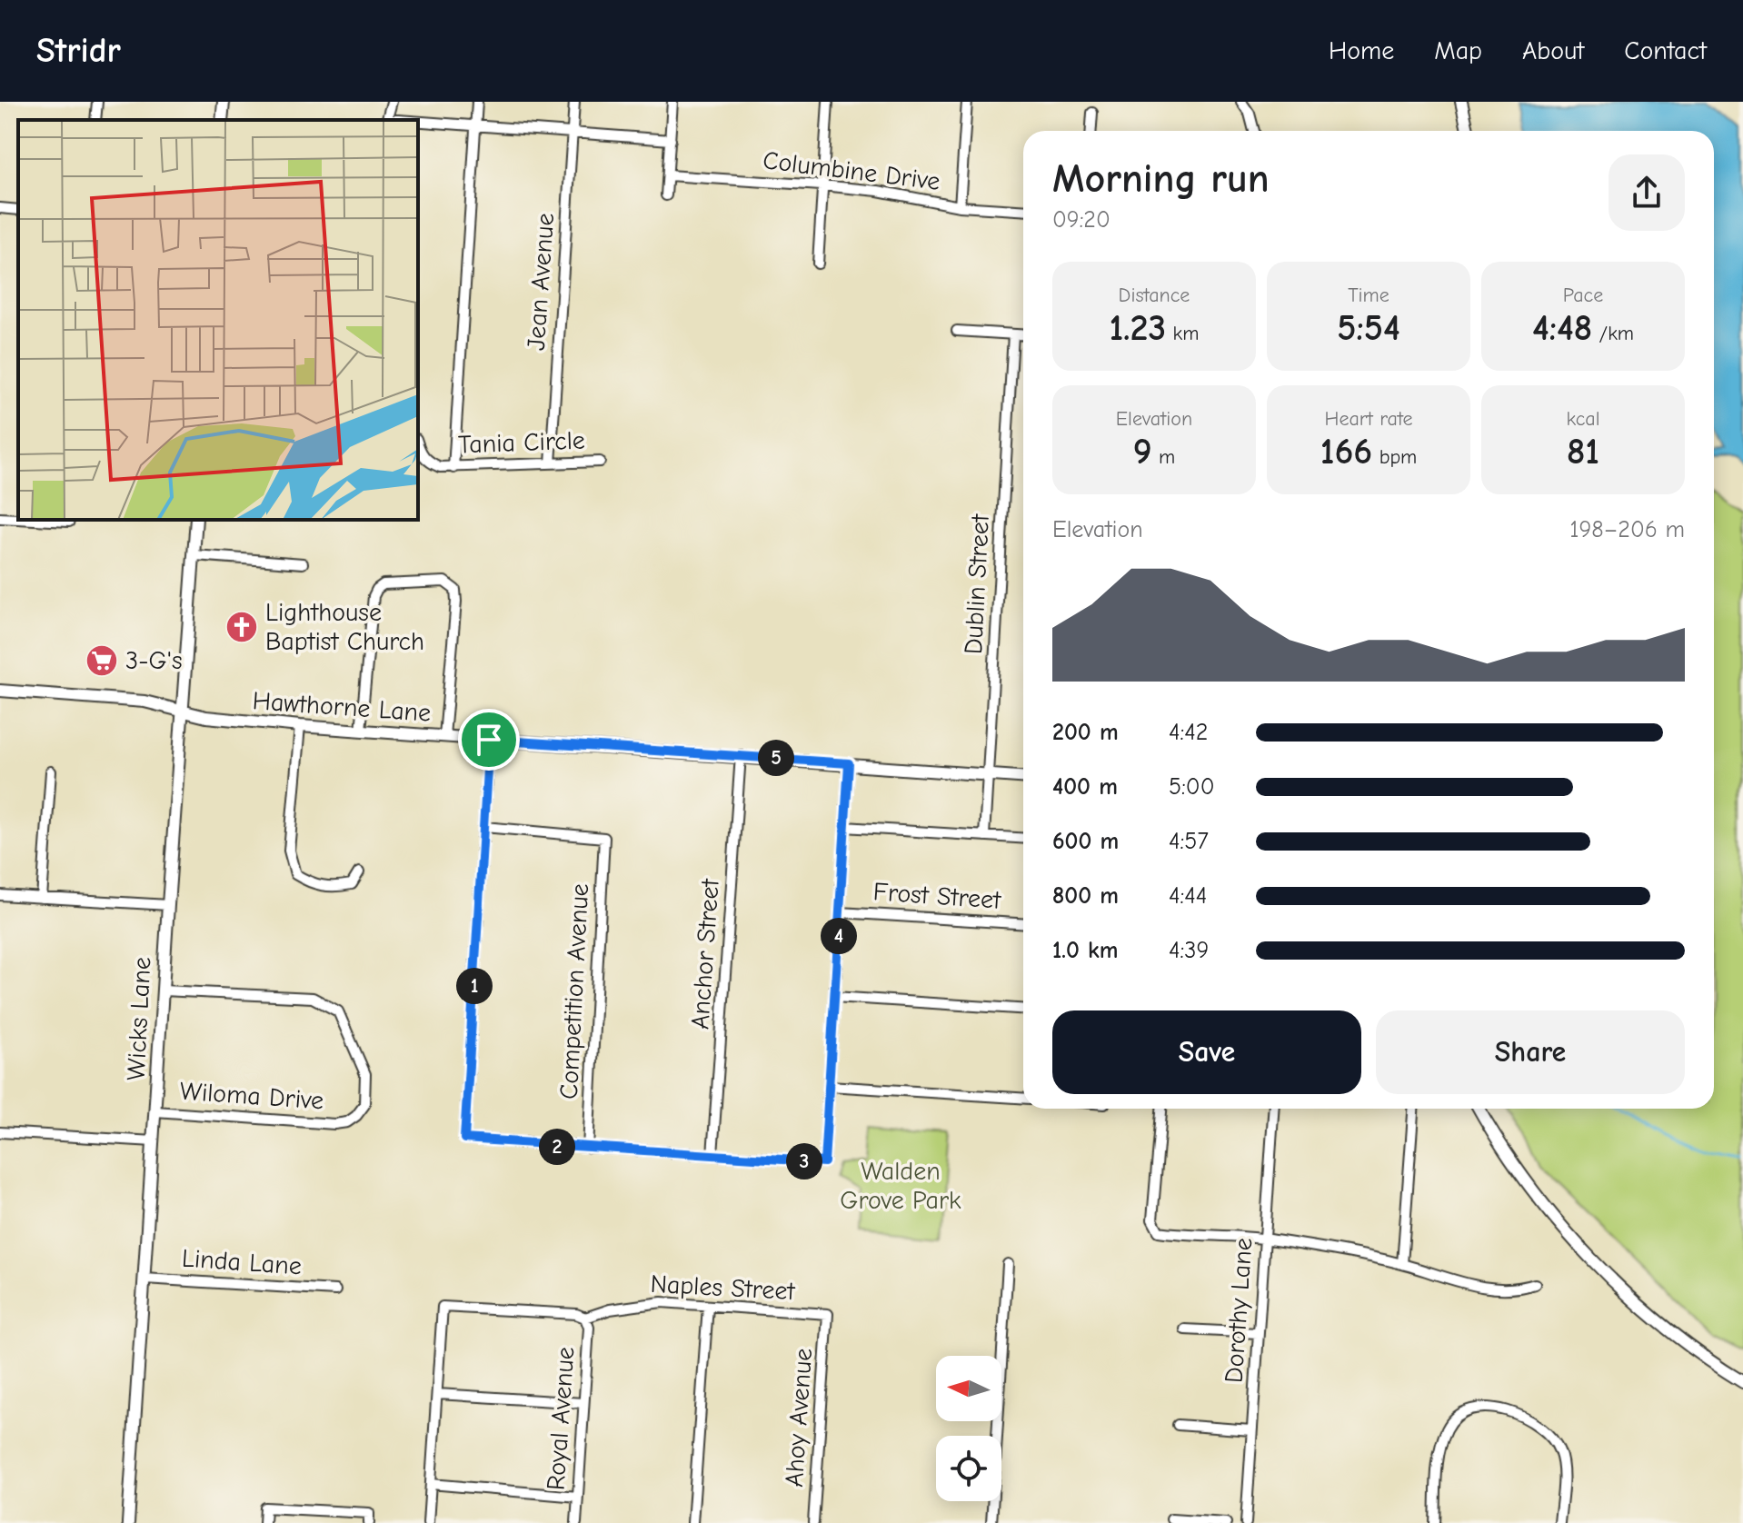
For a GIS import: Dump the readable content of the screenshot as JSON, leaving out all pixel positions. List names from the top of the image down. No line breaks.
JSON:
{"streets":{"street":["Columbine Drive","Jean Avenue","Tania Circle","Dublin Street","Hawthorne Lane","Frost Street","Anchor Street","Competition Avenue","Wicks Lane","Wiloma Drive","Linda Lane","Naples Street","Dorothy Lane","Ahoy Avenue","Royal Avenue"]},"crossings":[["Jean Avenue","Tania Circle"],["Dublin Street","Hawthorne Lane"],["Hawthorne Lane","Anchor Street"],["Hawthorne Lane","Wicks Lane"],["Wicks Lane","Wiloma Drive"],["Wicks Lane","Linda Lane"],["Naples Street","Ahoy Avenue"],["Naples Street","Royal Avenue"]],"parks":["Walden Grove Park"],"places":{"church":["Lighthouse Baptist Church"],"supermarket":["3-G's"]},"north":"left","page":{"header":"Stridr","nav":["Home","Map","About","Contact"],"heading":["Morning run","09:20"],"stats":[["Distance","1.23 km"],["Time","5:54"],["Pace","4:48 /km"],["Elevation","9 m"],["Heart rate","166 bpm"],["kcal","81"]],"chart":["Elevation","198–206 m"],"list":[{"name":"200 m","note":"4:42"},{"name":"400 m","note":"5:00"},{"name":"600 m","note":"4:57"},{"name":"800 m","note":"4:44"},{"name":"1.0 km","note":"4:39"}],"pins":["5","4","1","2","3"],"buttons":["Save","Share"]}}
